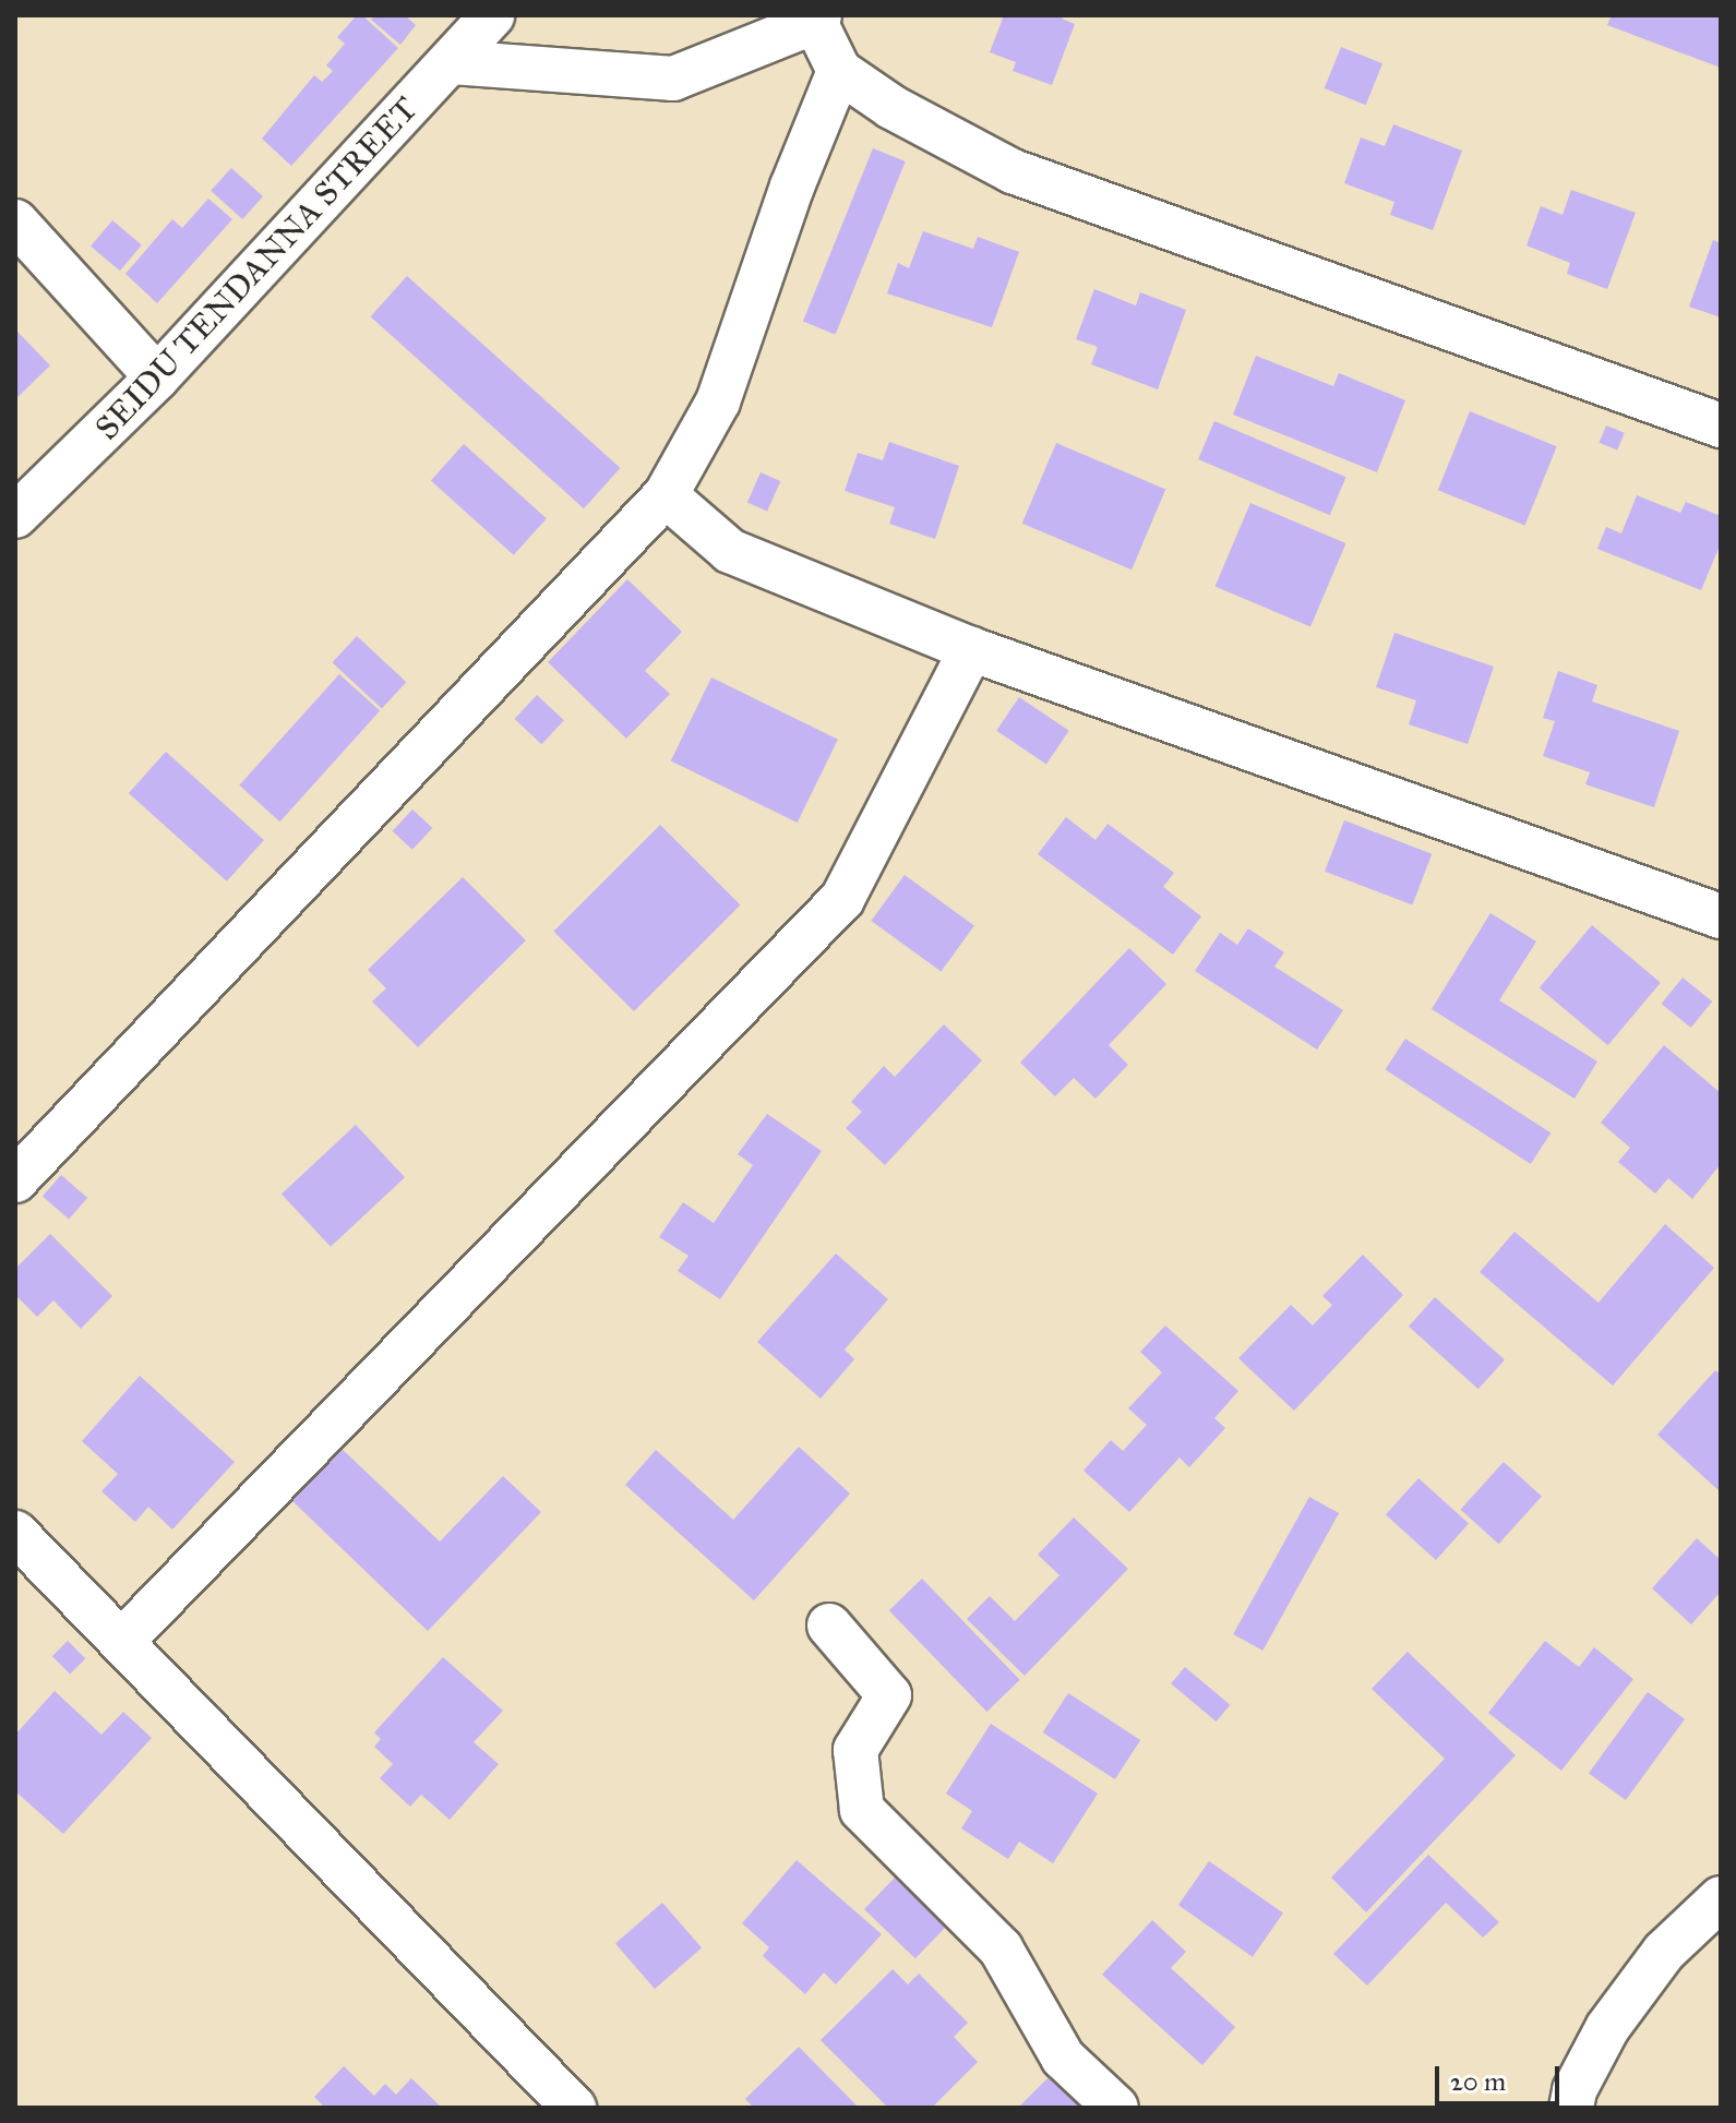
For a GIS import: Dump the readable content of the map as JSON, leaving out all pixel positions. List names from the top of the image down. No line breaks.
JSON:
{"streets":{"street":["SEIDU TENDANNA STREET"]},"scale_bar":"20 m"}
